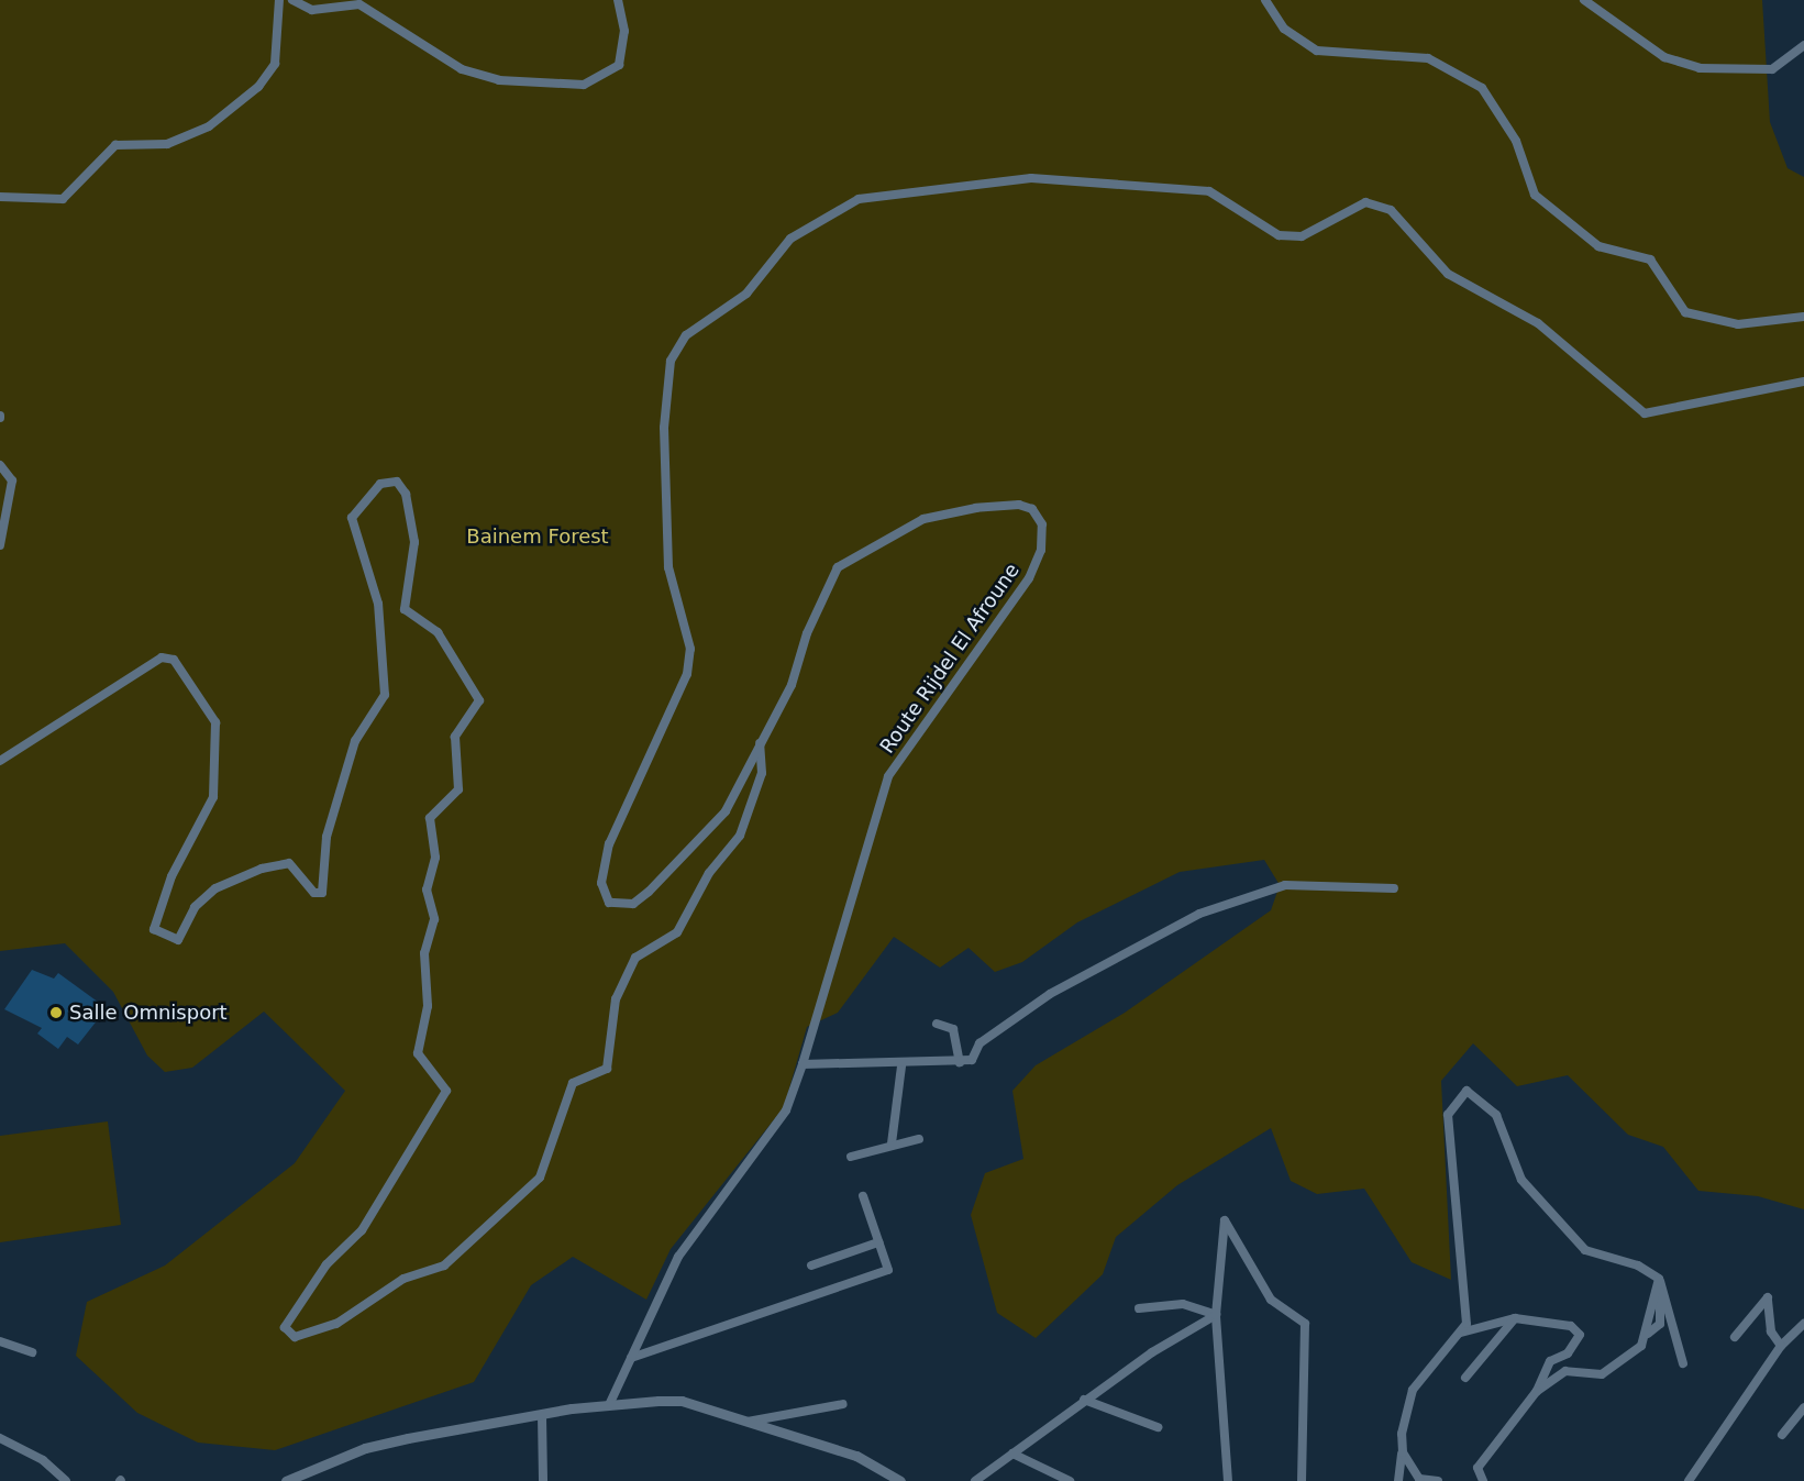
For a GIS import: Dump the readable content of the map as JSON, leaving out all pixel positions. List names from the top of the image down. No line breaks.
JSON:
{"streets":{"street":["Route Rijdel El Afroune"]},"parks":["Bainem Forest"],"places":["Salle Omnisport"]}
